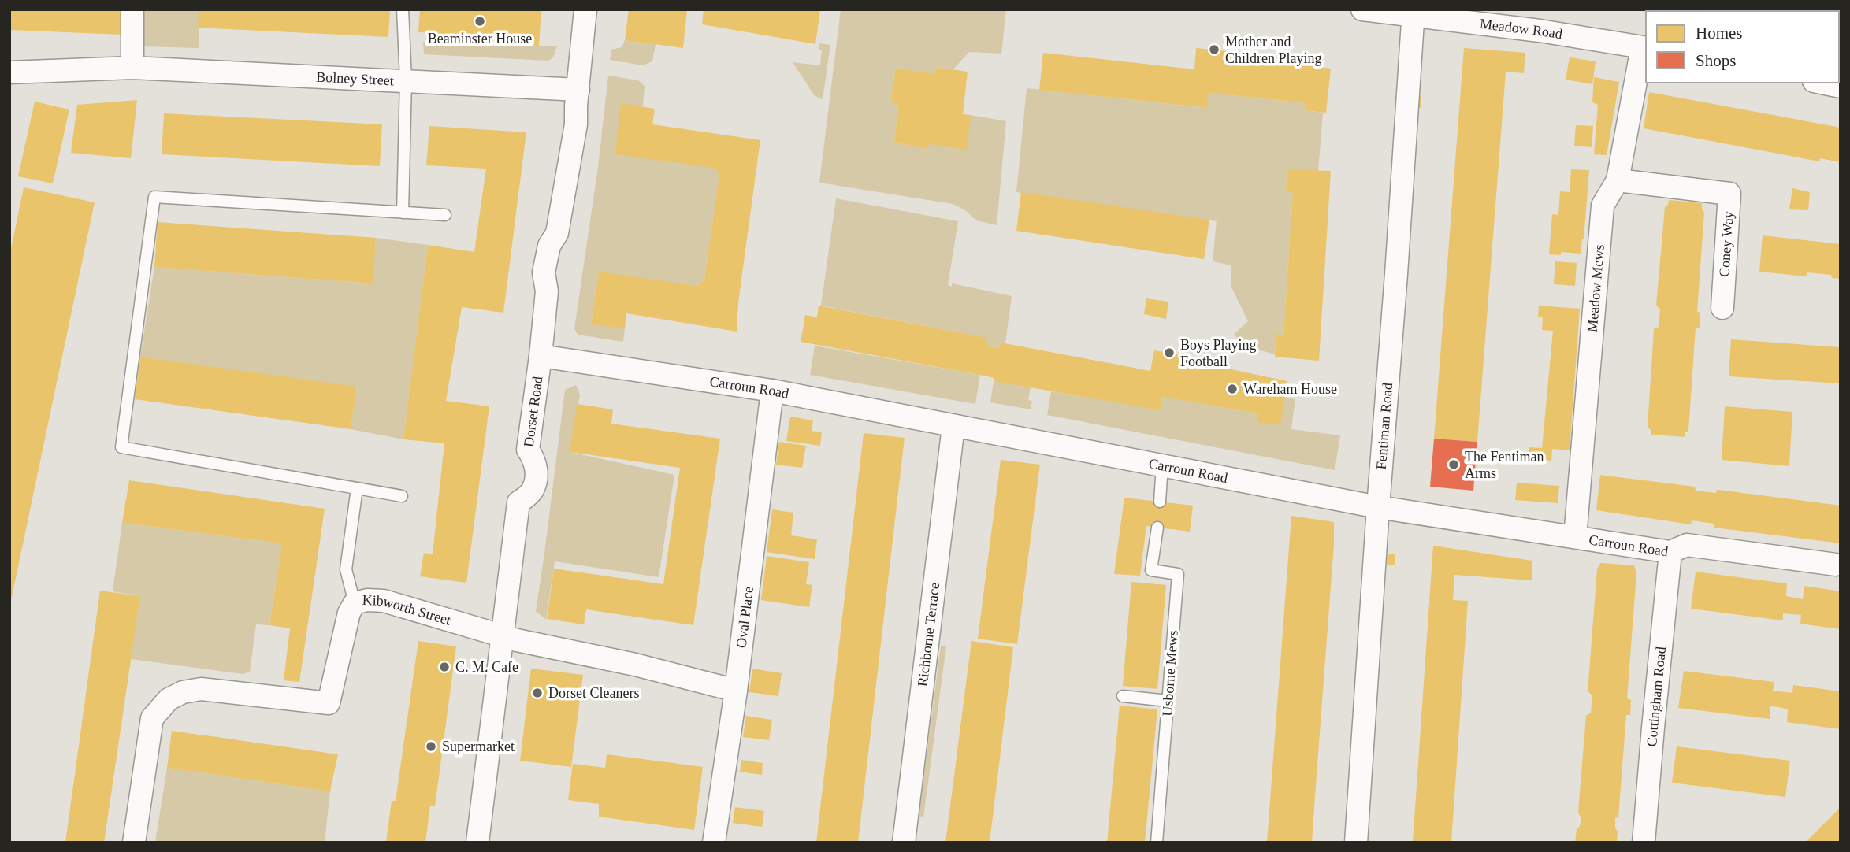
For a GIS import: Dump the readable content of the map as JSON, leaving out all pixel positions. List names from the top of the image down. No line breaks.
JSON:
{"streets":{"street":["Meadow Road","Bolney Street","Coney Way","Meadow Mews","Carroun Road","Dorset Road","Fentiman Road","Kibworth Street","Oval Place","Richborne Terrace","Cottingham Road"],"lane":["Usborne Mews"]},"crossings":[["Meadow Road","Meadow Mews"],["Meadow Road","Fentiman Road"],["Bolney Street","Dorset Road"],["Coney Way","Meadow Mews"],["Meadow Mews","Carroun Road"],["Carroun Road","Dorset Road"],["Carroun Road","Fentiman Road"],["Carroun Road","Oval Place"],["Carroun Road","Richborne Terrace"],["Carroun Road","Cottingham Road"],["Dorset Road","Kibworth Street"],["Kibworth Street","Oval Place"]],"places":["Beaminster House","Mother and Children Playing","Boys Playing Football","Wareham House","The Fentiman Arms","C. M. Cafe","Dorset Cleaners","Supermarket"],"legend":["Homes","Shops"]}
